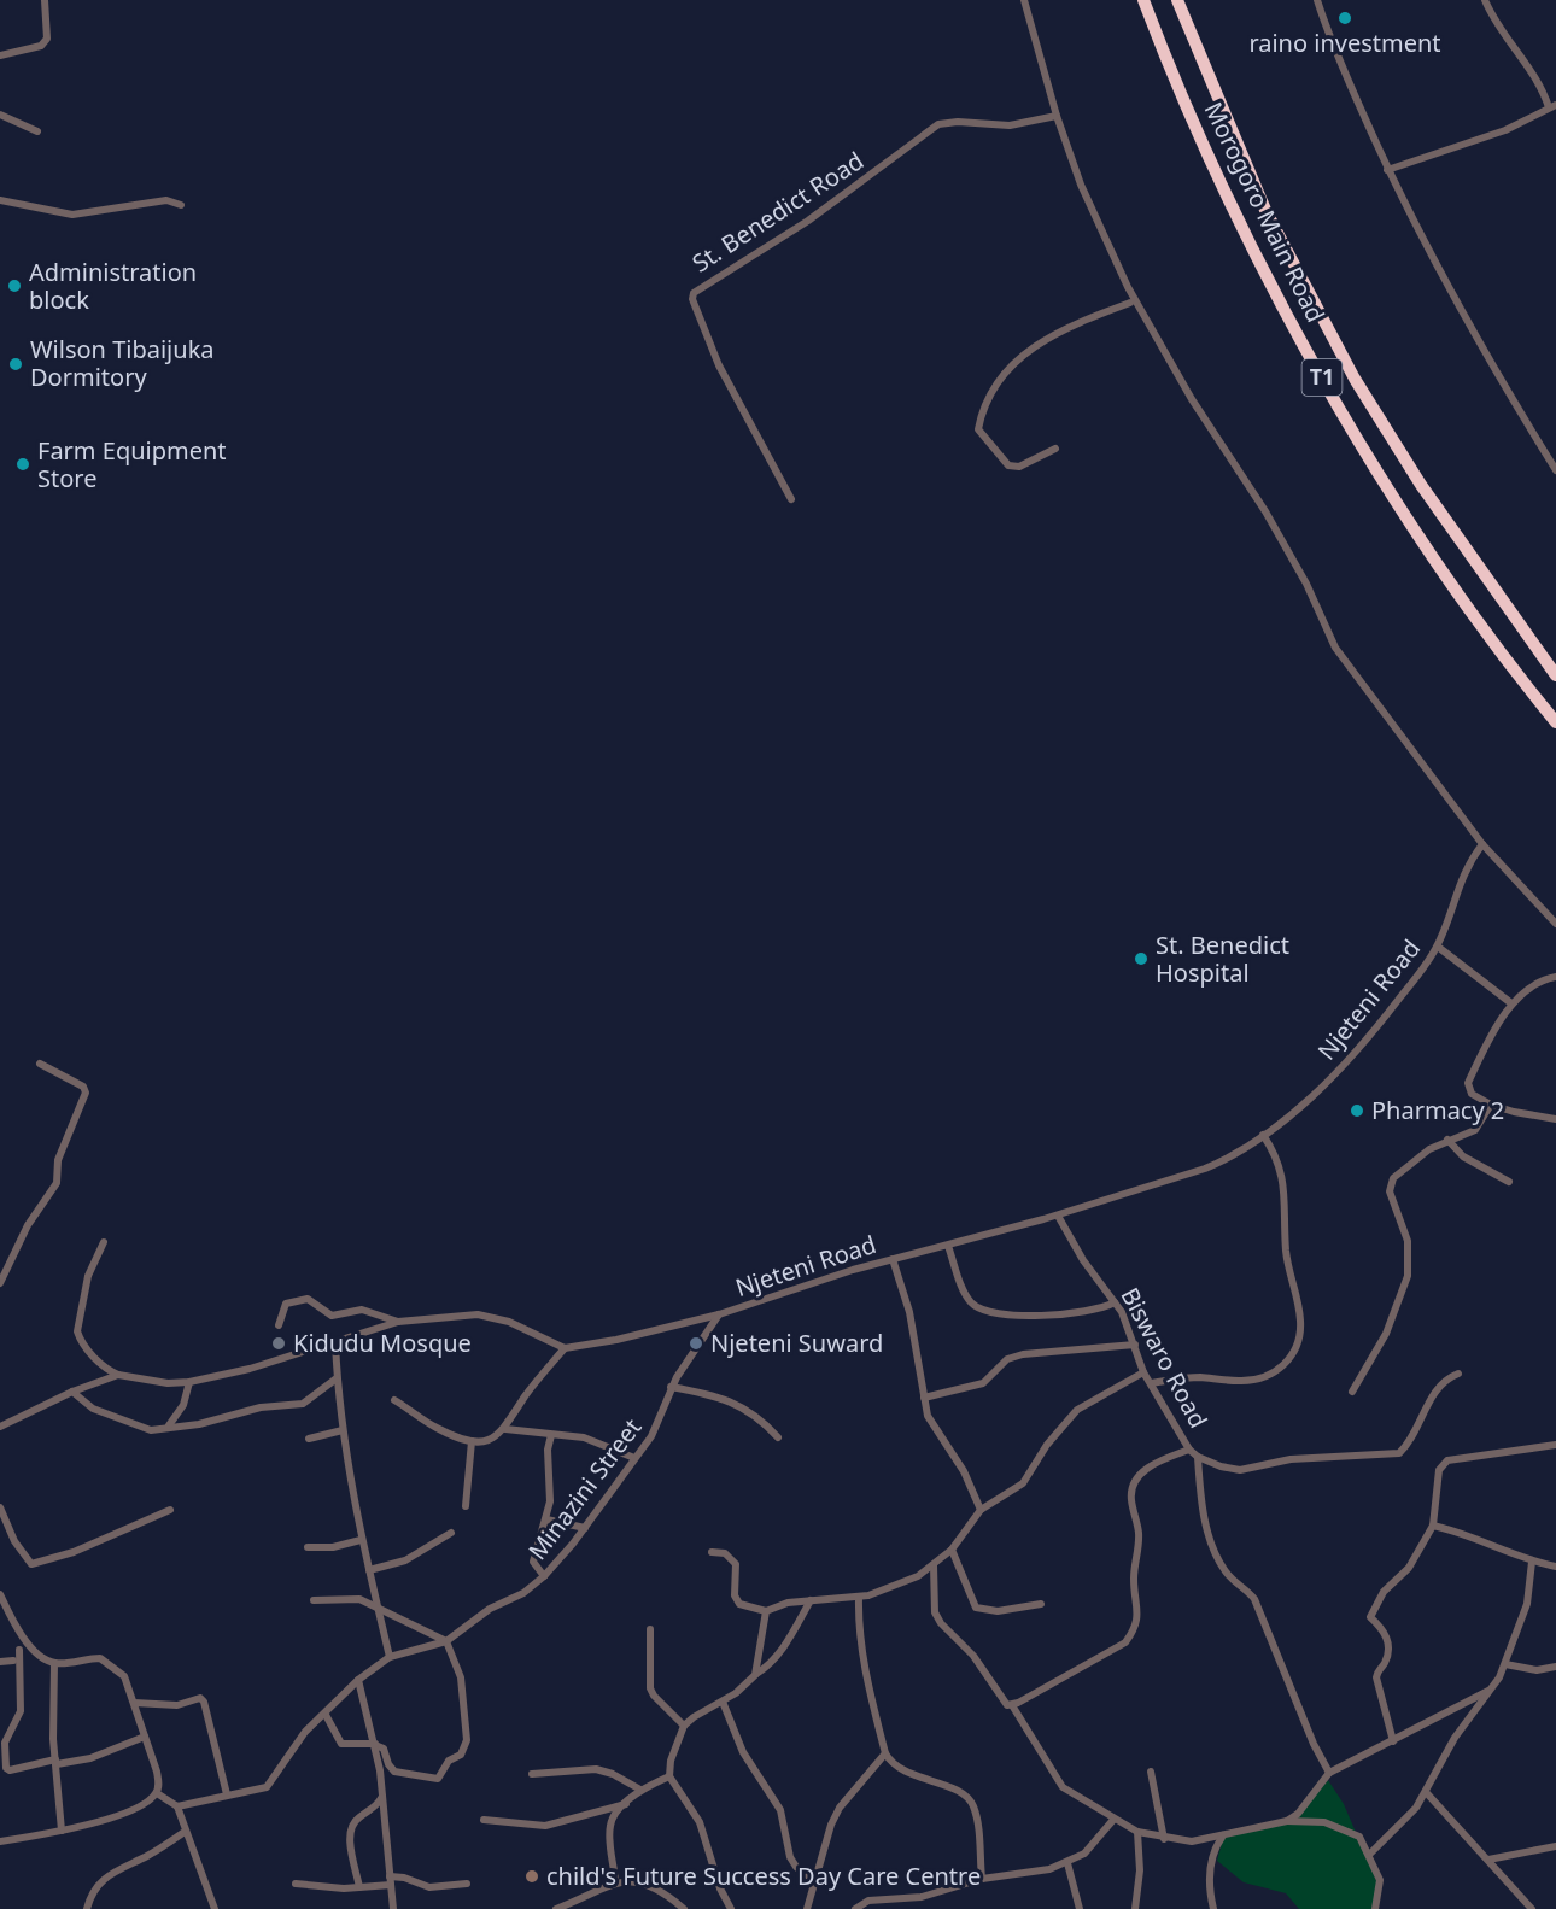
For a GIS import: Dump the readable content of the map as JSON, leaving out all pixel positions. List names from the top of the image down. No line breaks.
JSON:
{"streets":{"highway":["Morogoro Main Road","T1"],"street":["St. Benedict Road","Njeteni Road","Biswaro Road","Minazini Street"]},"crossings":[["Njeteni Road","Biswaro Road"],["Njeteni Road","Minazini Street"]],"places":["raino investment","Administration block","Wilson Tibaijuka Dormitory","Farm Equipment Store","St. Benedict Hospital","Pharmacy 2","Kidudu Mosque","Njeteni Suward","child's Future Success Day Care Centre"]}
